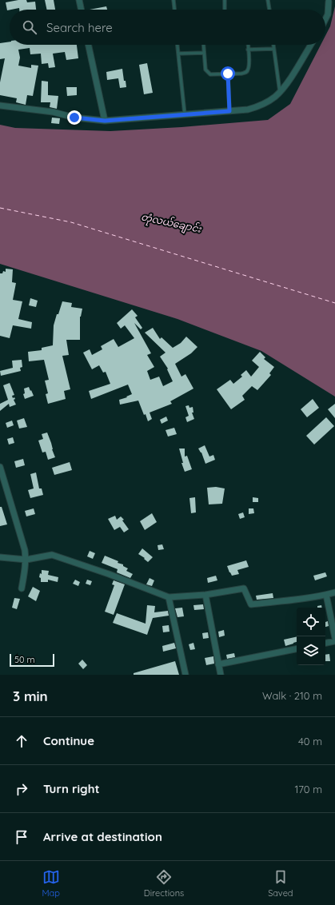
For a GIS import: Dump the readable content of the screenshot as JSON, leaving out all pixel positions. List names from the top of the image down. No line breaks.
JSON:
{"water":["တုံလယ်ချောင်း"],"scale_bar":"50 m","page":{"search":"Search here","scale":"50 m","heading":["3 min","Walk · 210 m"],"list":[["Continue","40 m"],["Turn right","170 m"],"Arrive at destination"],"nav":["Map","Directions","Saved"]}}
